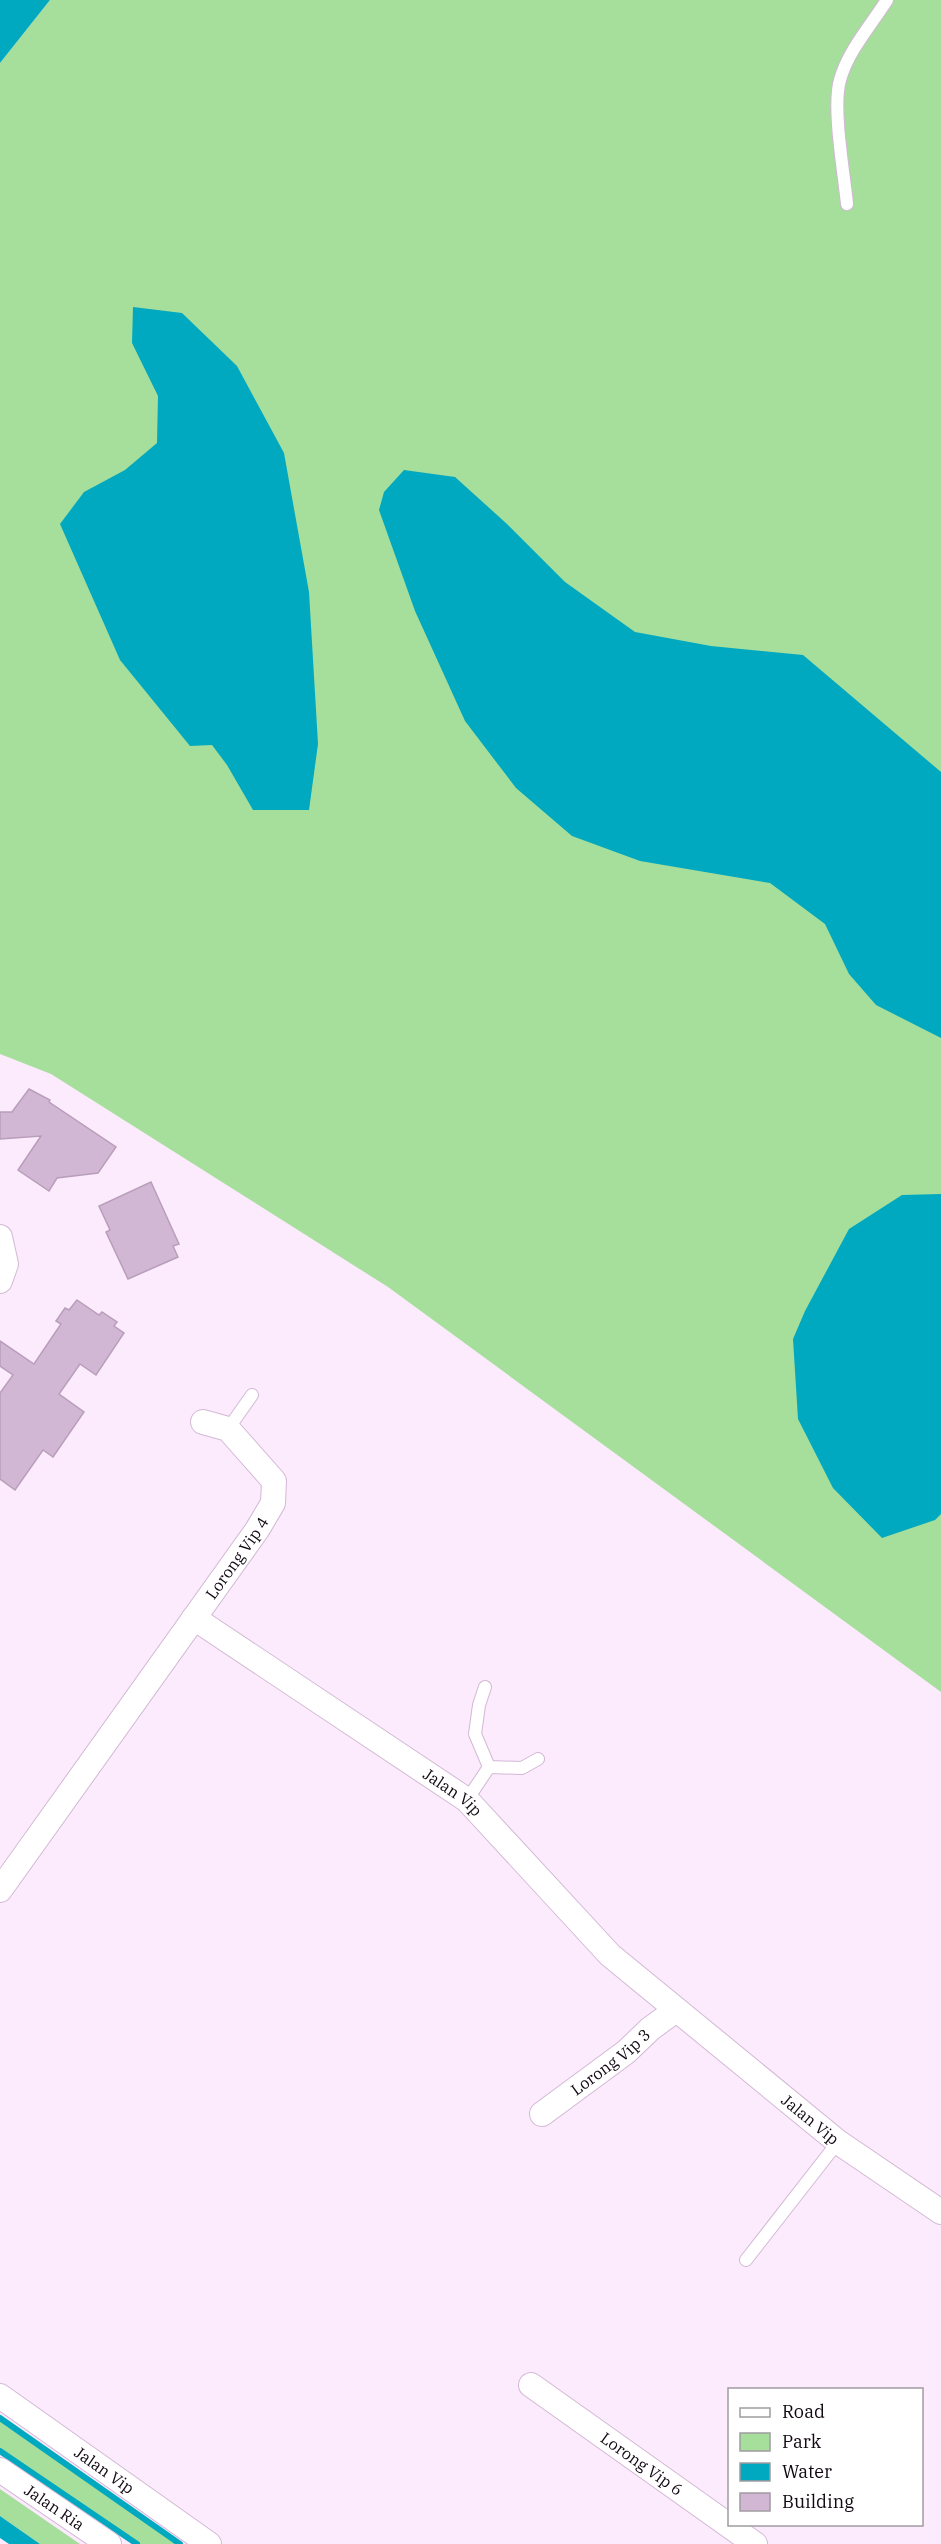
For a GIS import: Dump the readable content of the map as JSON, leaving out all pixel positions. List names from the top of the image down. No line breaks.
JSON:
{"streets":{"street":["Lorong Vip 4","Jalan Vip","Lorong Vip 3","Lorong Vip 6","Jalan Ria"]},"crossings":[["Lorong Vip 4","Jalan Vip"],["Jalan Vip","Lorong Vip 3"]],"legend":["Road","Park","Water","Building"]}
